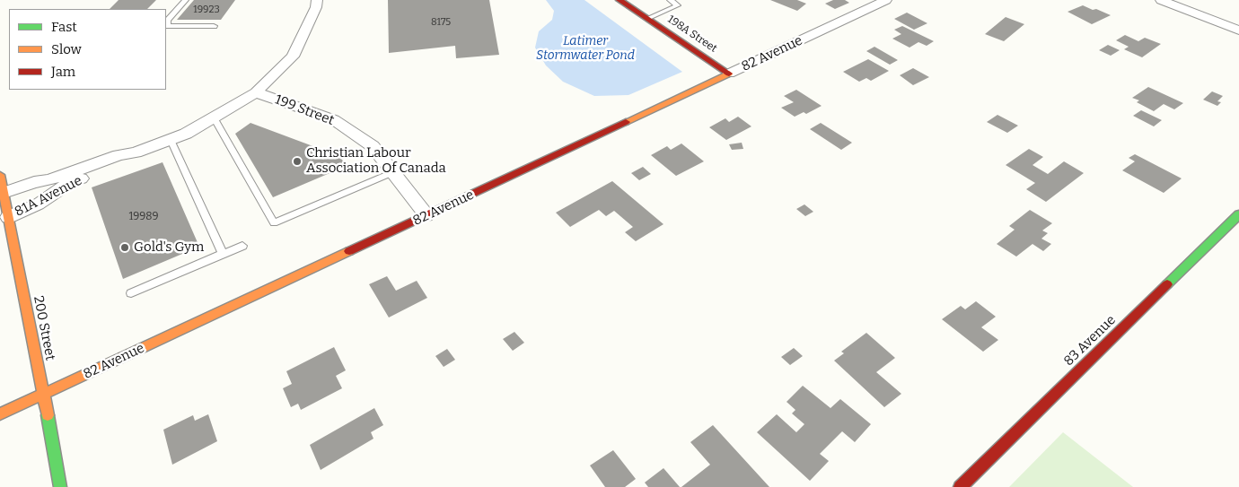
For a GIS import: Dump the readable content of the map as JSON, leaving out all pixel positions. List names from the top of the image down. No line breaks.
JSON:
{"streets":{"street":["198A Street","82 Avenue","199 Street","81A Avenue","200 Street","83 Avenue"]},"crossings":[["198A Street","82 Avenue"],["82 Avenue","199 Street"],["82 Avenue","200 Street"],["199 Street","81A Avenue"],["81A Avenue","200 Street"]],"water":["Latimer Stormwater Pond"],"places":["Christian Labour Association Of Canada","Gold's Gym"],"house_numbers":["19923","8175","19989"],"legend":["Fast","Slow","Jam"]}
